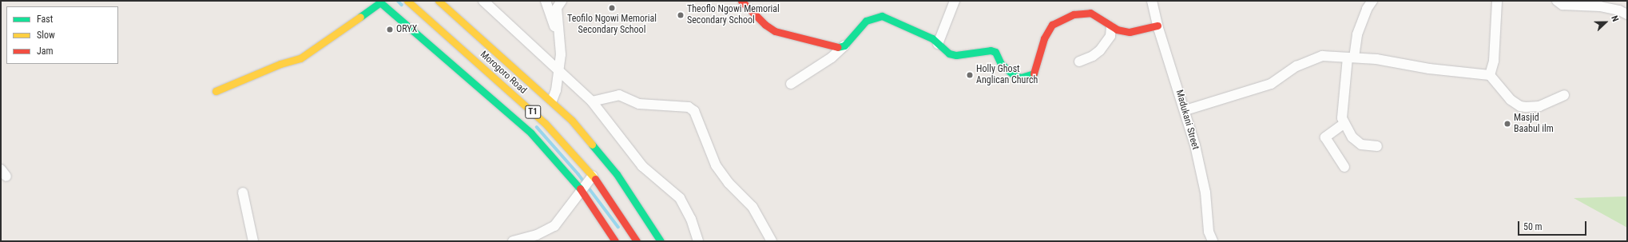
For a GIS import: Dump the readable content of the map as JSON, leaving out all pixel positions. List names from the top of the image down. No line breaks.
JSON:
{"streets":{"main road":["Morogoro Road","T1"],"street":["Madukani Street"]},"places":["Teofilo Ngowi Memorial Secondary School","Theoflo Ngowi Memorial Secondary School","ORYX","Holly Ghost Anglican Church","Masjid Baabul ilm"],"legend":["Fast","Slow","Jam"],"scale_bar":"50 m","north":"right"}
